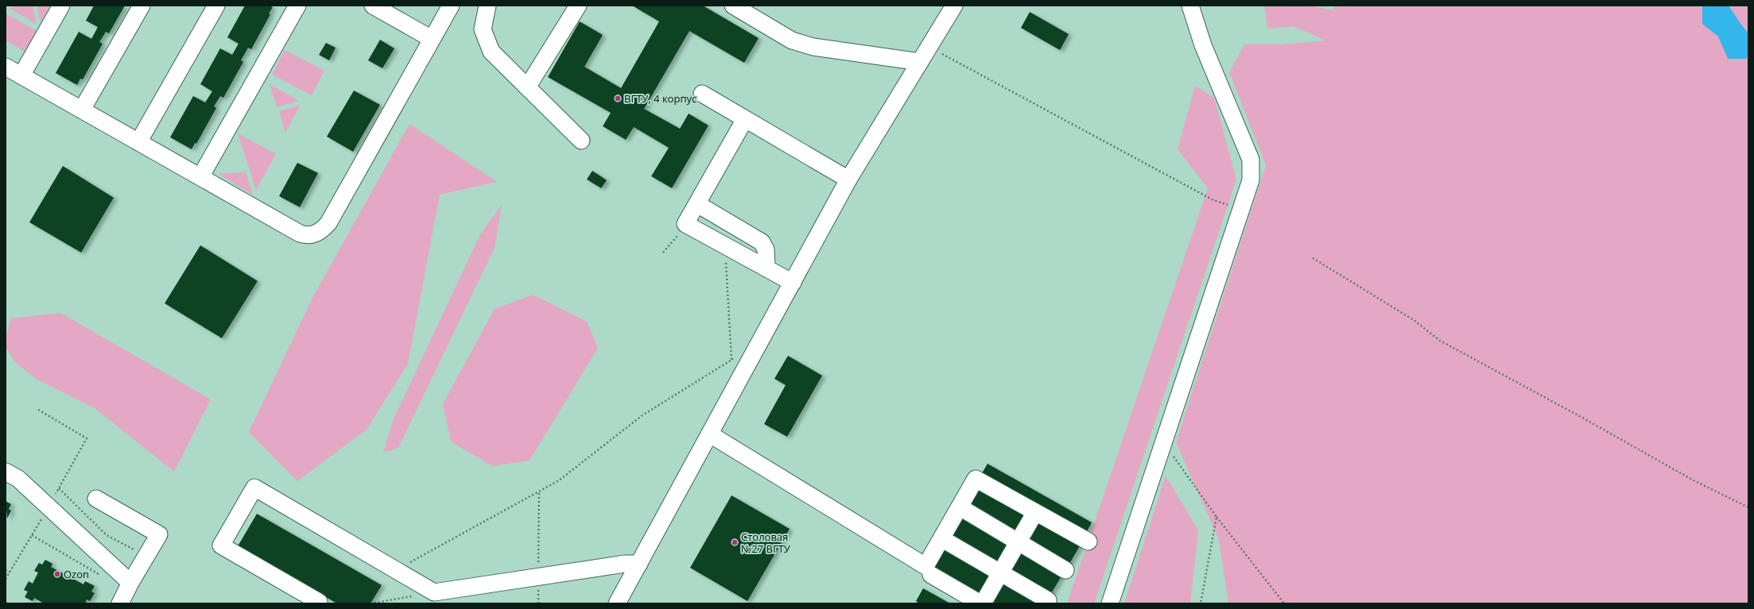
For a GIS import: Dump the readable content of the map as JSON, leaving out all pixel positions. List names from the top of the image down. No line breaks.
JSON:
{"places":["ВГТУ, 4 корпус","Столовая №27 ВГТУ","Ozon"]}
